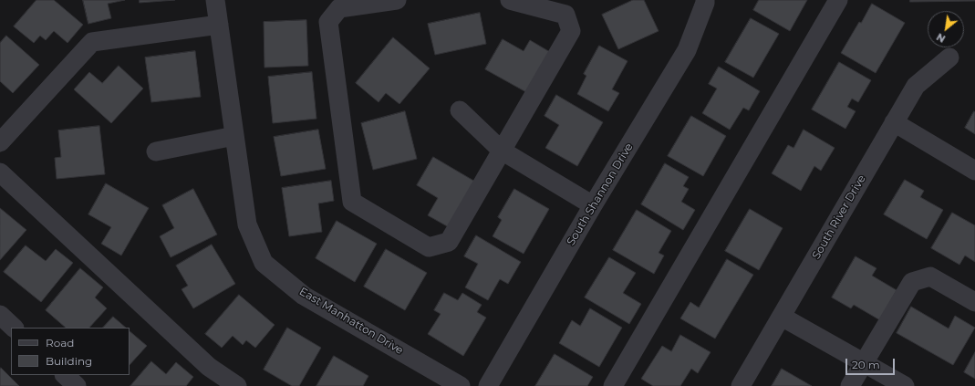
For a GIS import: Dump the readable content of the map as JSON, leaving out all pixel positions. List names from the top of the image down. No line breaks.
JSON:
{"streets":{"street":["South Shannon Drive","South River Drive","East Manhatton Drive"]},"legend":["Road","Building"],"scale_bar":"20 m","north":"bottom left"}
